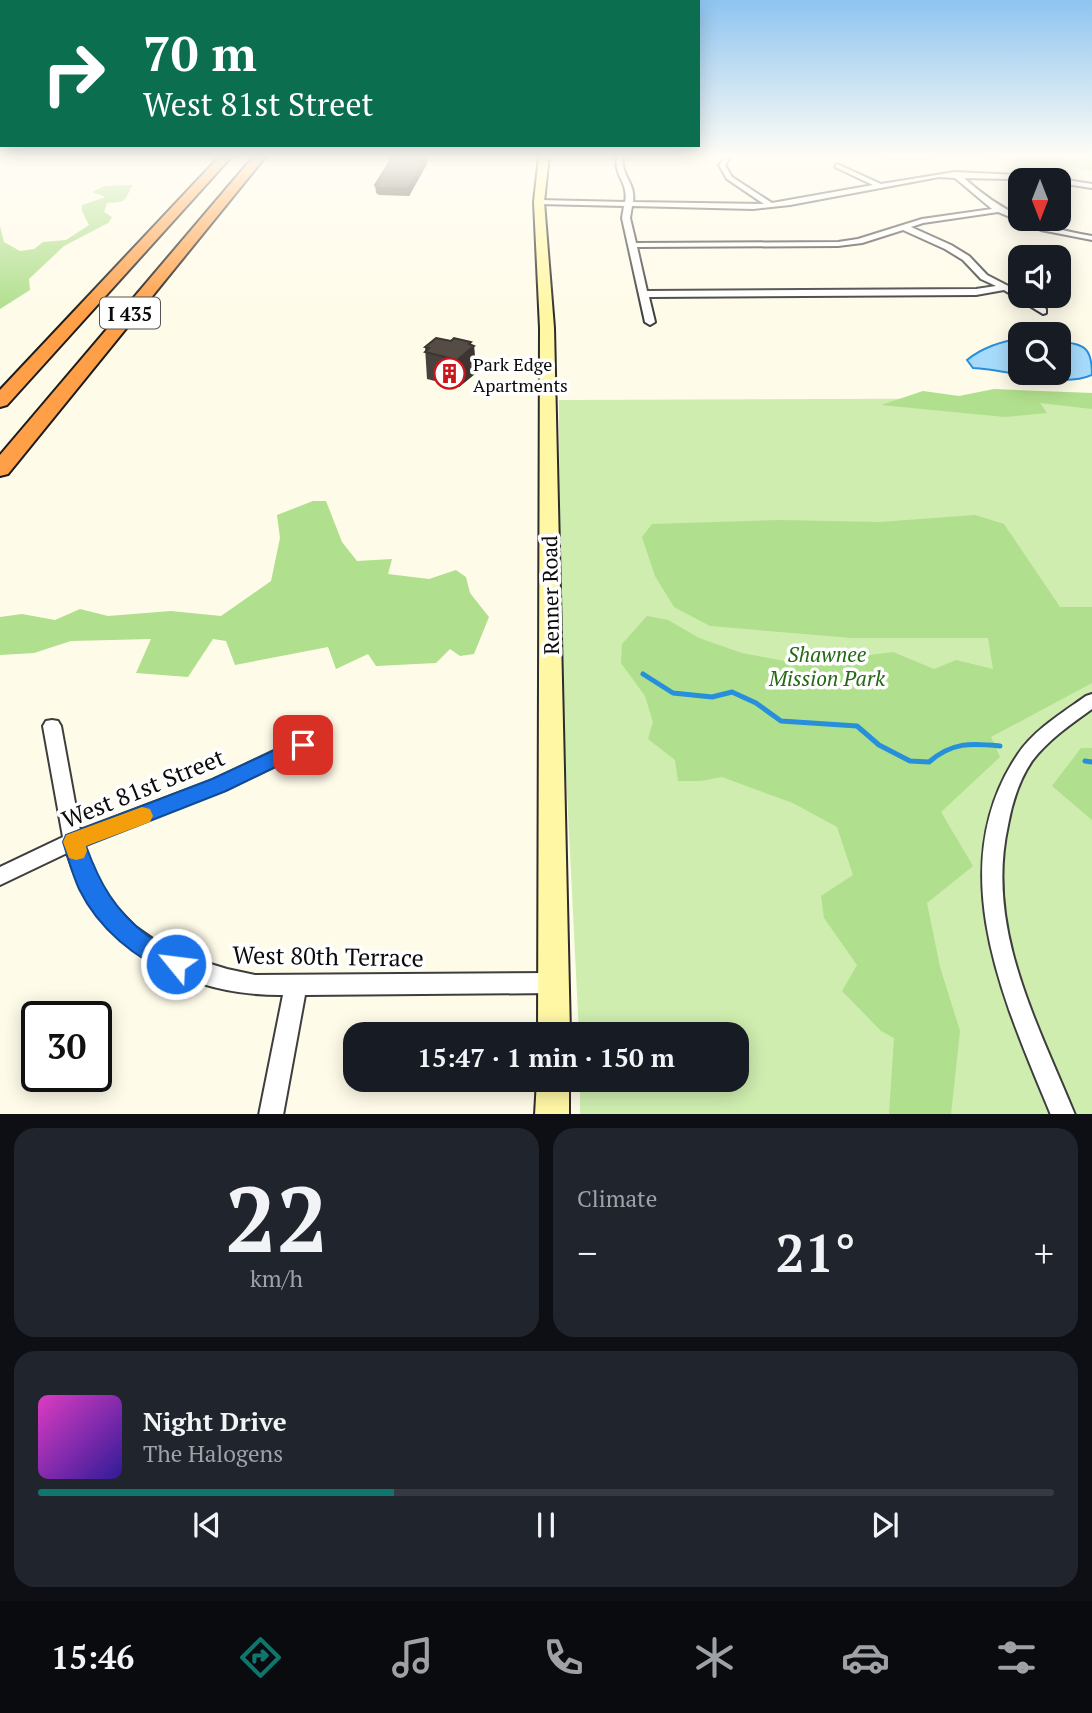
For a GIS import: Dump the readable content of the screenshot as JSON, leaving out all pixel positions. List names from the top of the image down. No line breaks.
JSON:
{"streets":{"highway":["I 435"],"main road":["Renner Road"],"street":["West 81st Street","West 80th Terrace"]},"crossings":[["Renner Road","West 80th Terrace"],["West 81st Street","West 80th Terrace"]],"parks":["Shawnee Mission Park"],"places":{"building":["Park Edge Apartments"]},"north":"bottom","page":{"turn":["70 m","West 81st Street"],"limit":"30","trip":"15:47 · 1 min · 150 m","tile":[["22","km/h"],"Climate"],"heat":["−","21°","+"],"song":["Night Drive","The Halogens"],"tabs":"15:46"}}
